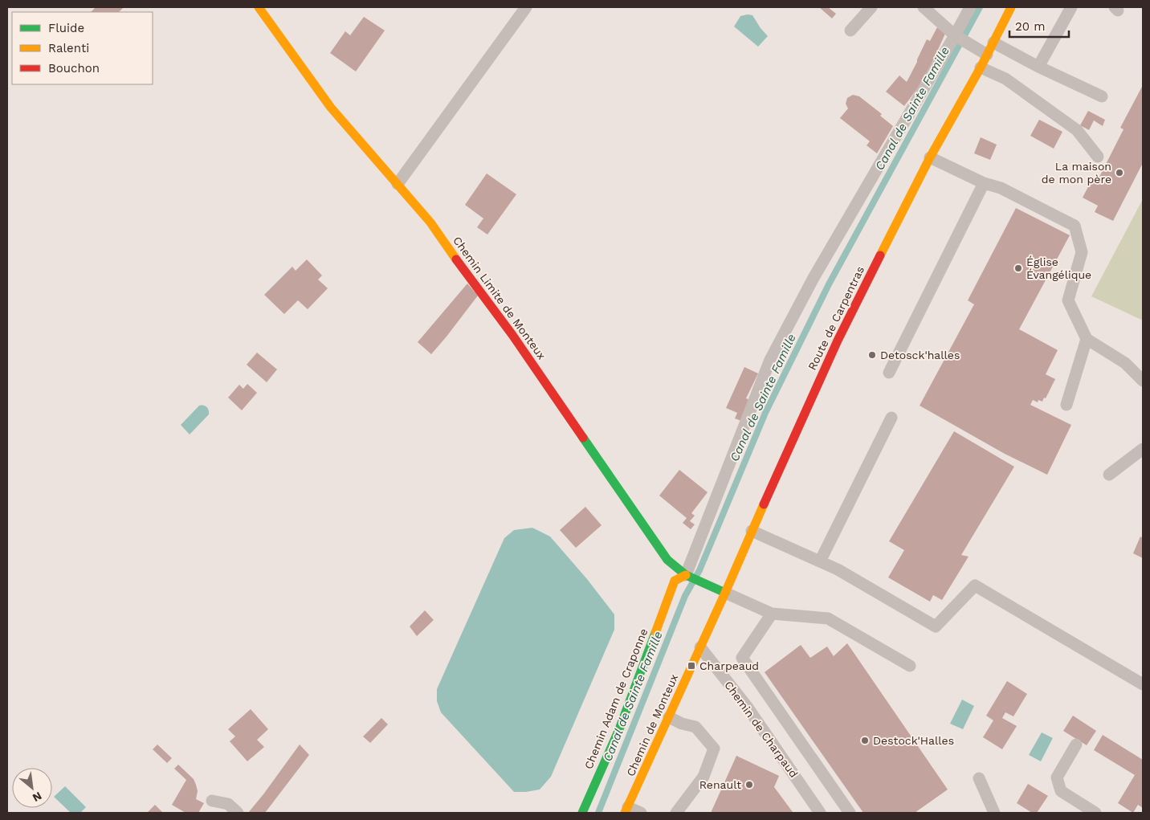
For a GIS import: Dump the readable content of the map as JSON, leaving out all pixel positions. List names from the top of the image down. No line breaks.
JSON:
{"streets":{"street":["Chemin Limite de Monteux","Route de Carpentras","Chemin Adam de Craponne","Chemin de Monteux"],"lane":["Chemin de Charpaud"]},"crossings":[["Chemin Limite de Monteux","Route de Carpentras"],["Chemin Limite de Monteux","Chemin Adam de Craponne"],["Route de Carpentras","Chemin de Monteux"],["Route de Carpentras","Chemin de Charpaud"],["Chemin de Monteux","Chemin de Charpaud"]],"water":["Canal de Sainte Famille"],"places":{"other":["La maison de mon père","Église Évangélique","Detosck'halles","Destock'Halles","Renault"],"transit":["Charpeaud"]},"legend":["Fluide","Ralenti","Bouchon"],"scale_bar":"20 m","north":"bottom right"}
